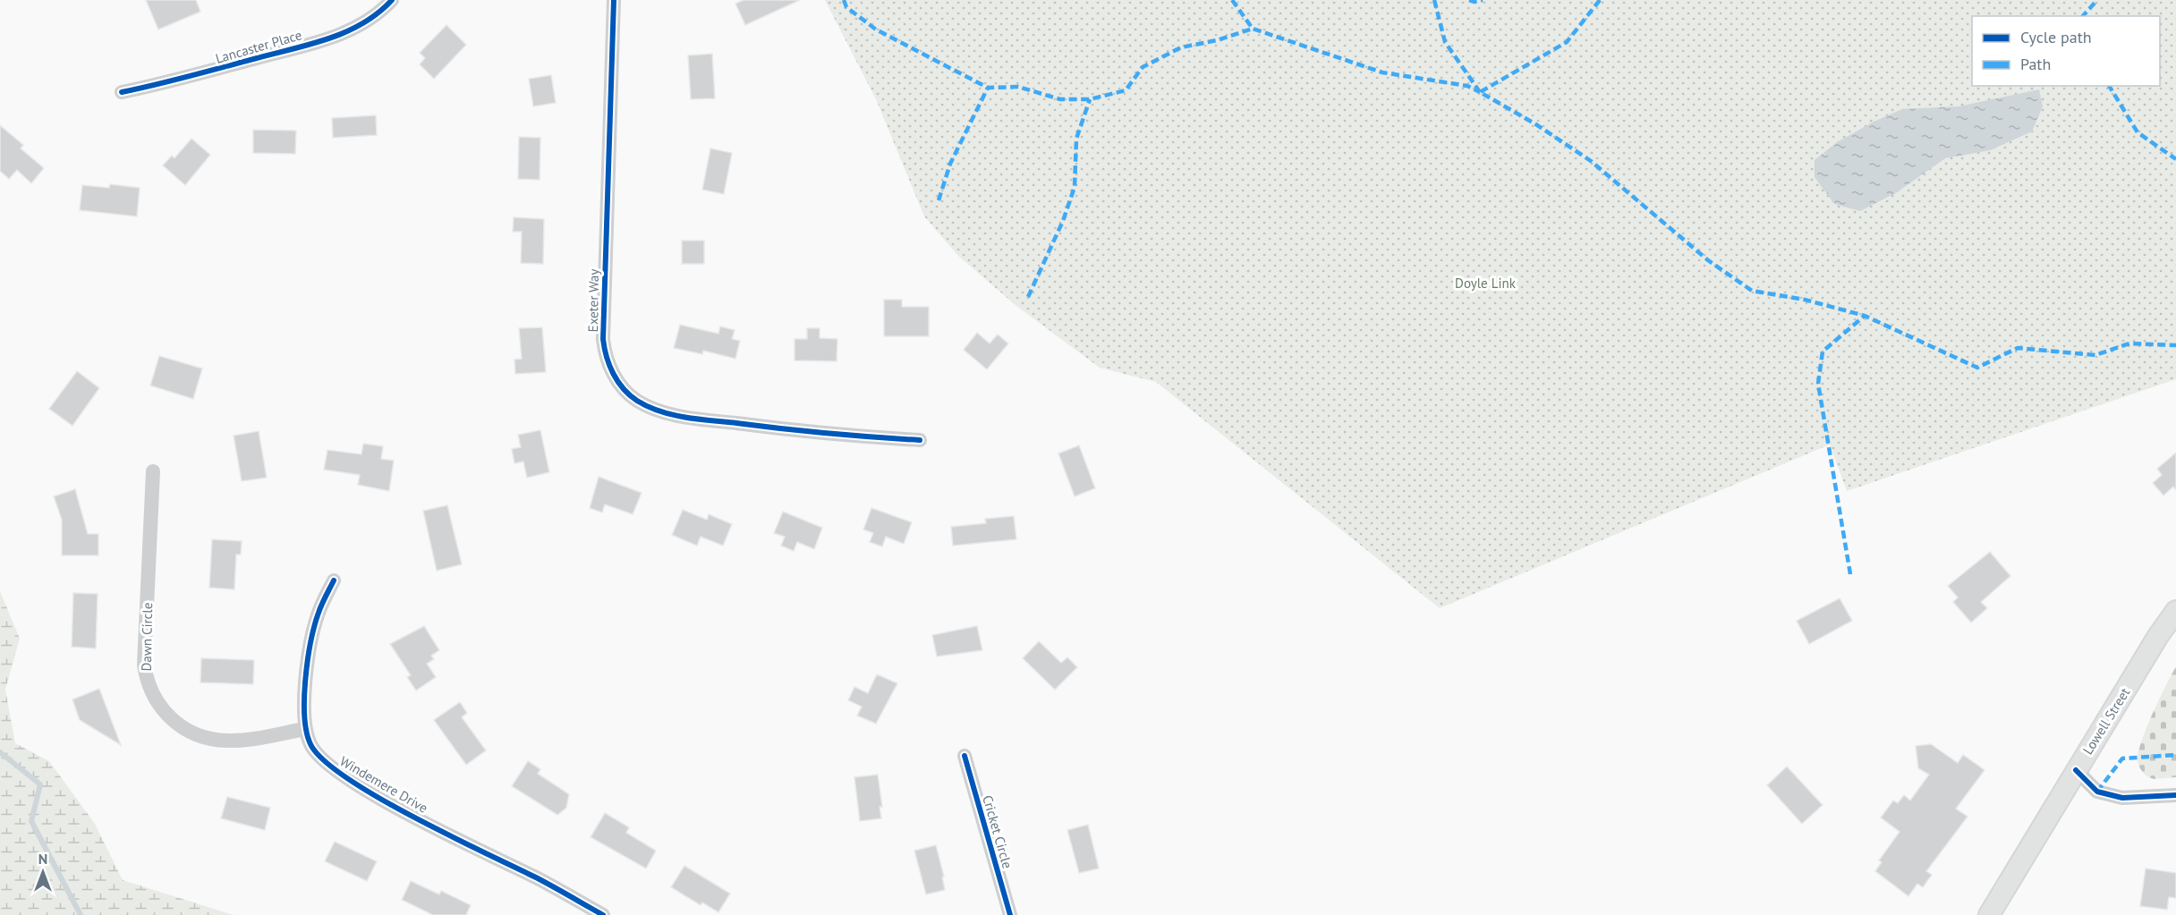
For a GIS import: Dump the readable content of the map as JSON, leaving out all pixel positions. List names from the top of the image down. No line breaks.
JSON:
{"streets":{"main road":["Lowell Street"],"street":["Lancaster Place","Exeter Way","Dawn Circle","Windemere Drive","Cricket Circle"]},"crossings":[["Dawn Circle","Windemere Drive"]],"parks":["Doyle Link"],"legend":["Cycle path","Path"],"north":"top"}
